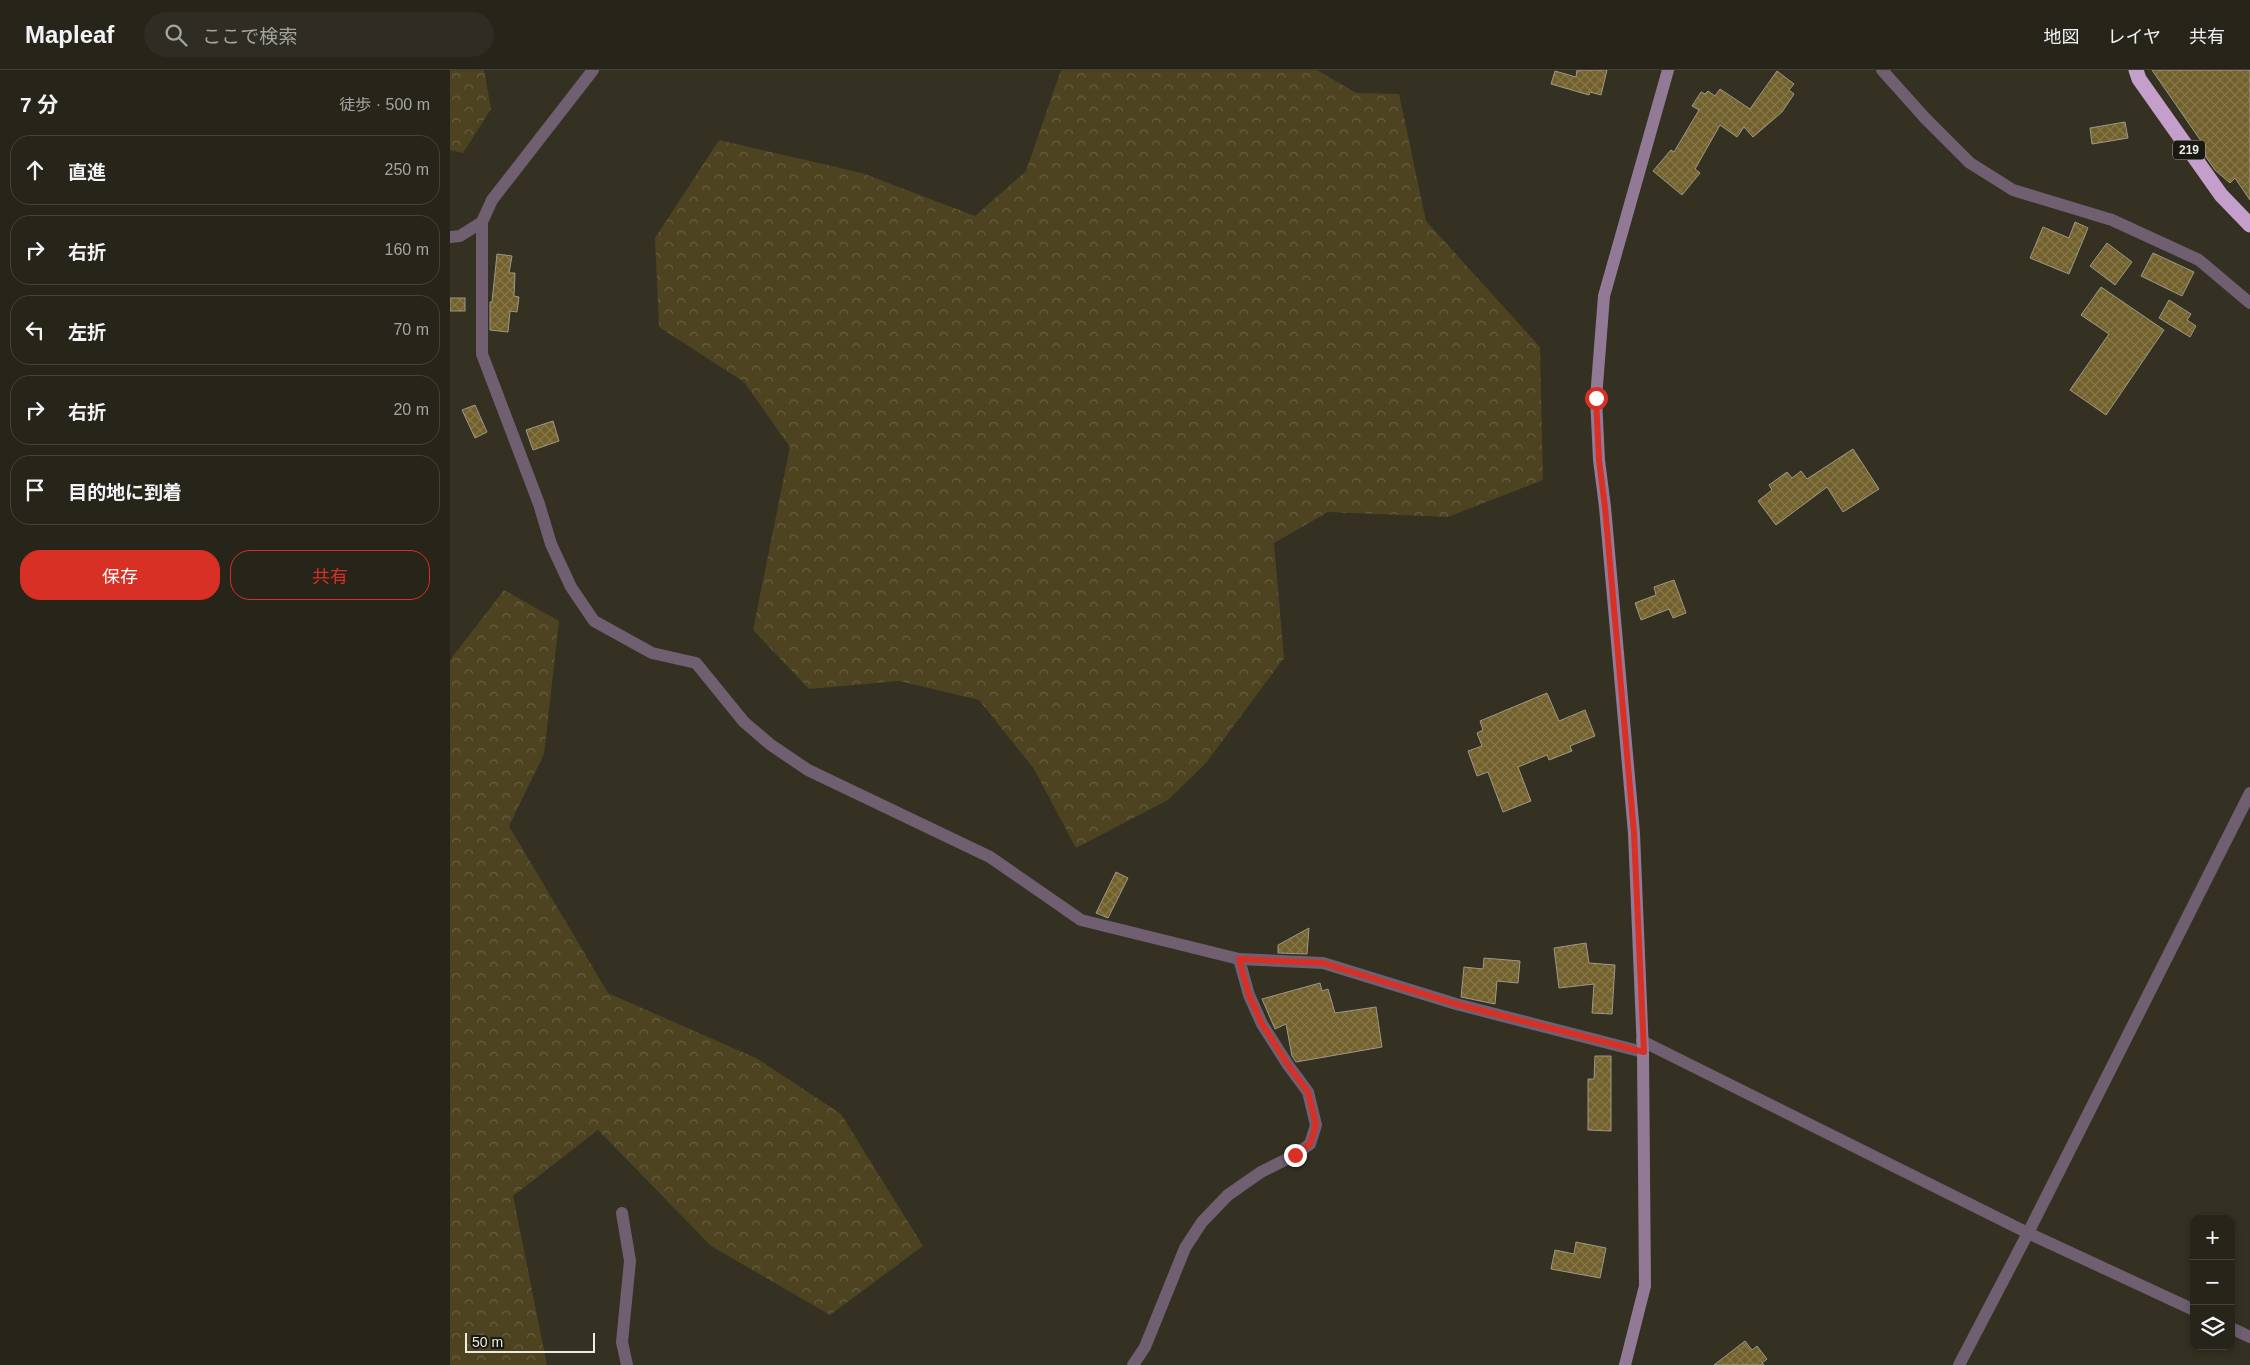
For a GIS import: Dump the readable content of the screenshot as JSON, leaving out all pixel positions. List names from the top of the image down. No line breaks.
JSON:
{"streets":{"highway":["219"]},"scale_bar":"50 m","page":{"header":"Mapleaf","search":"ここで検索","nav":["地図","レイヤ","共有"],"heading":["7 分","徒歩 · 500 m"],"list":[["直進","250 m"],["右折","160 m"],["左折","70 m"],["右折","20 m"],"目的地に到着"],"buttons":["保存","共有"],"map_buttons":["+","−"],"scale":"50 m"}}
